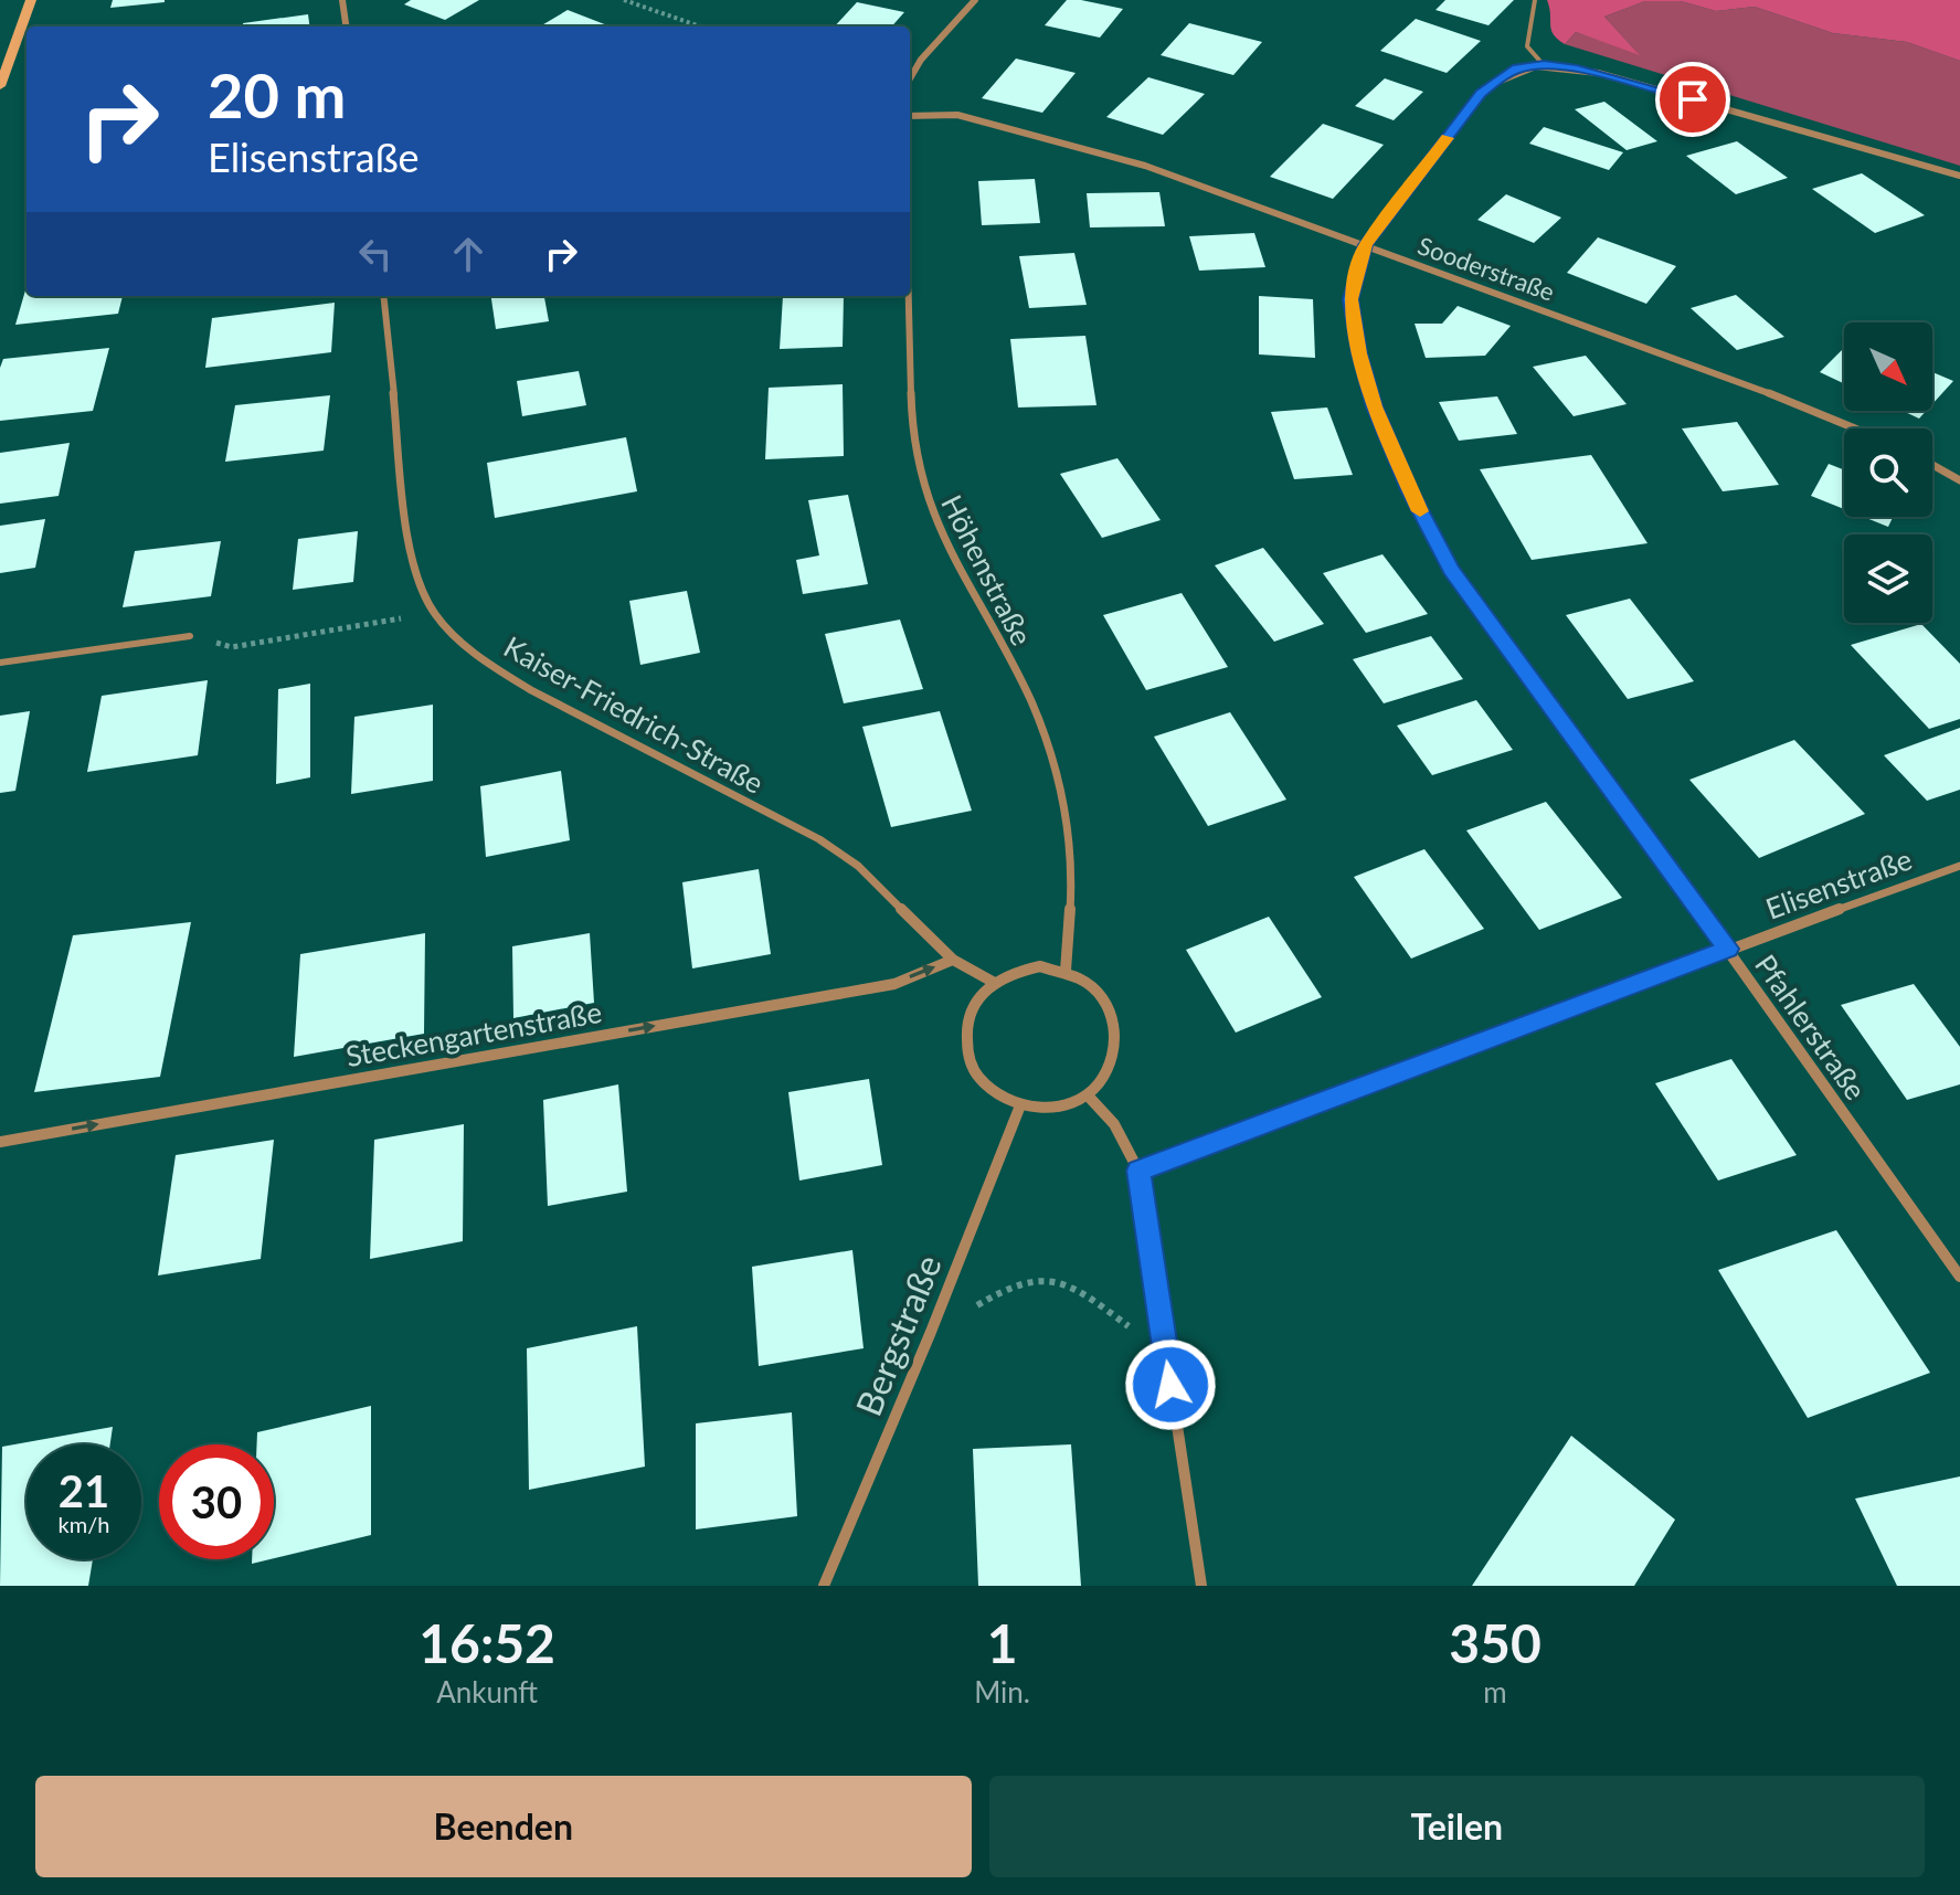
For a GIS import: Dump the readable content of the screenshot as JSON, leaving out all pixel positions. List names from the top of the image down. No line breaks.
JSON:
{"streets":{"street":["Sooderstraße","Höhenstraße","Kaiser-Friedrich-Straße","Elisenstraße","Pfahlerstraße","Steckengartenstraße","Bergstraße"]},"crossings":[["Sooderstraße","Pfahlerstraße"],["Höhenstraße","Kaiser-Friedrich-Straße"],["Höhenstraße","Bergstraße"],["Kaiser-Friedrich-Straße","Steckengartenstraße"],["Kaiser-Friedrich-Straße","Bergstraße"],["Elisenstraße","Pfahlerstraße"]],"one_way":["Steckengartenstraße"],"north":"bottom right","page":{"turn":["20 m","Elisenstraße"],"speed":"21 km/h","limit":"30","eta":["16:52","Ankunft","1","Min.","350","m"],"buttons":["Beenden","Teilen"]}}
